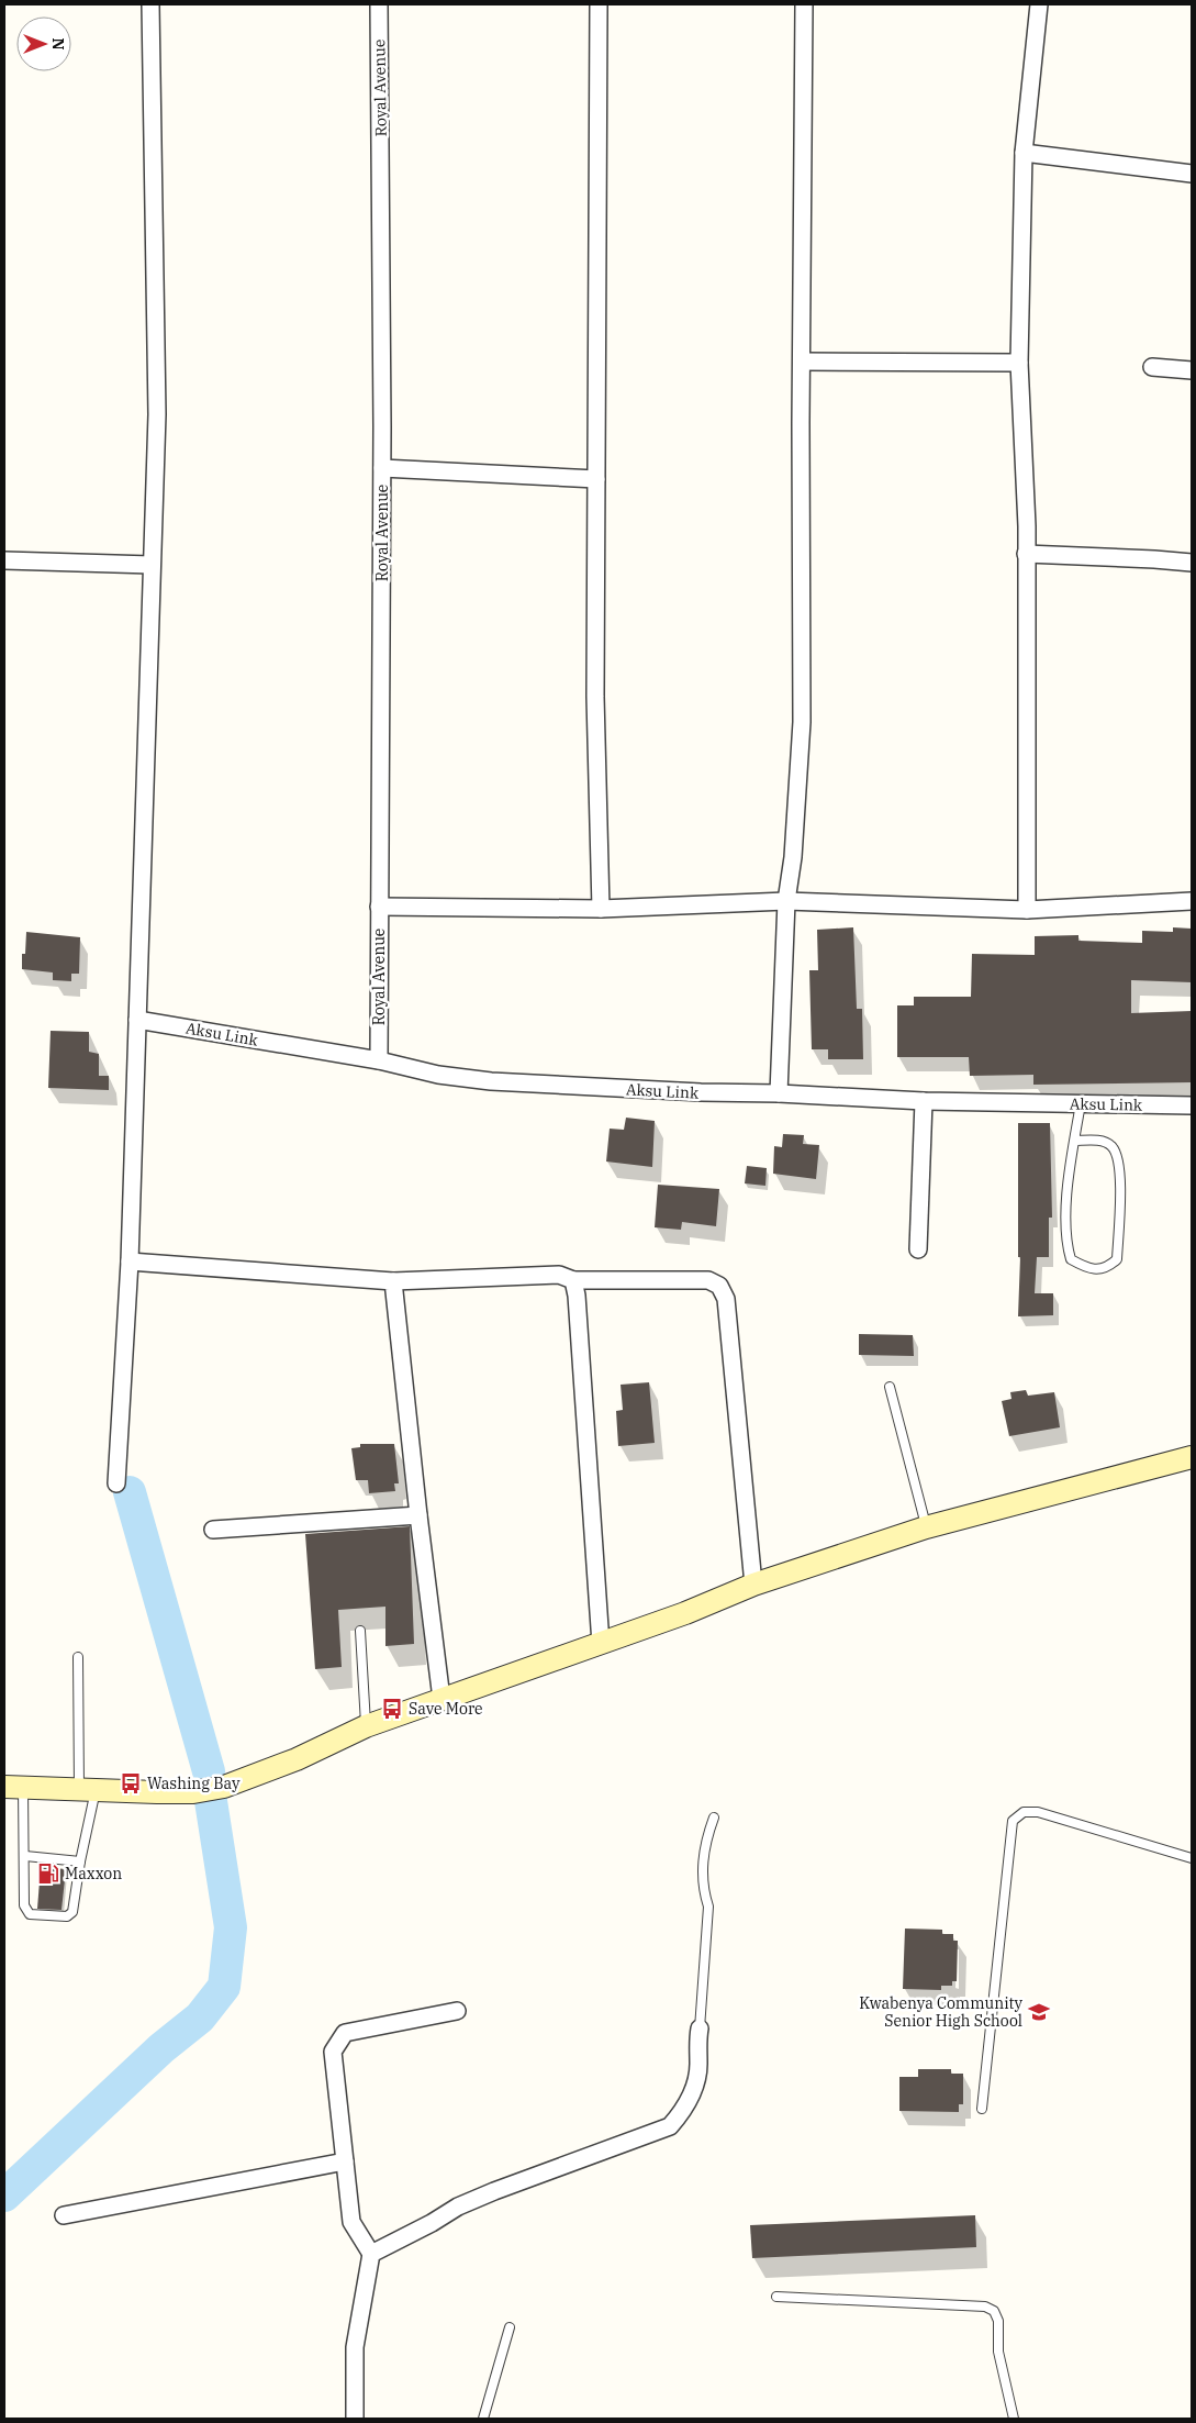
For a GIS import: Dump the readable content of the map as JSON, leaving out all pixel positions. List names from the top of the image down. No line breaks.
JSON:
{"streets":{"street":["Royal Avenue","Aksu Link"]},"crossings":[["Royal Avenue","Aksu Link"]],"places":{"bus stop":["Save More","Washing Bay"],"fuel station":["Maxxon"],"school or university":["Kwabenya Community Senior High School"]},"north":"right"}
